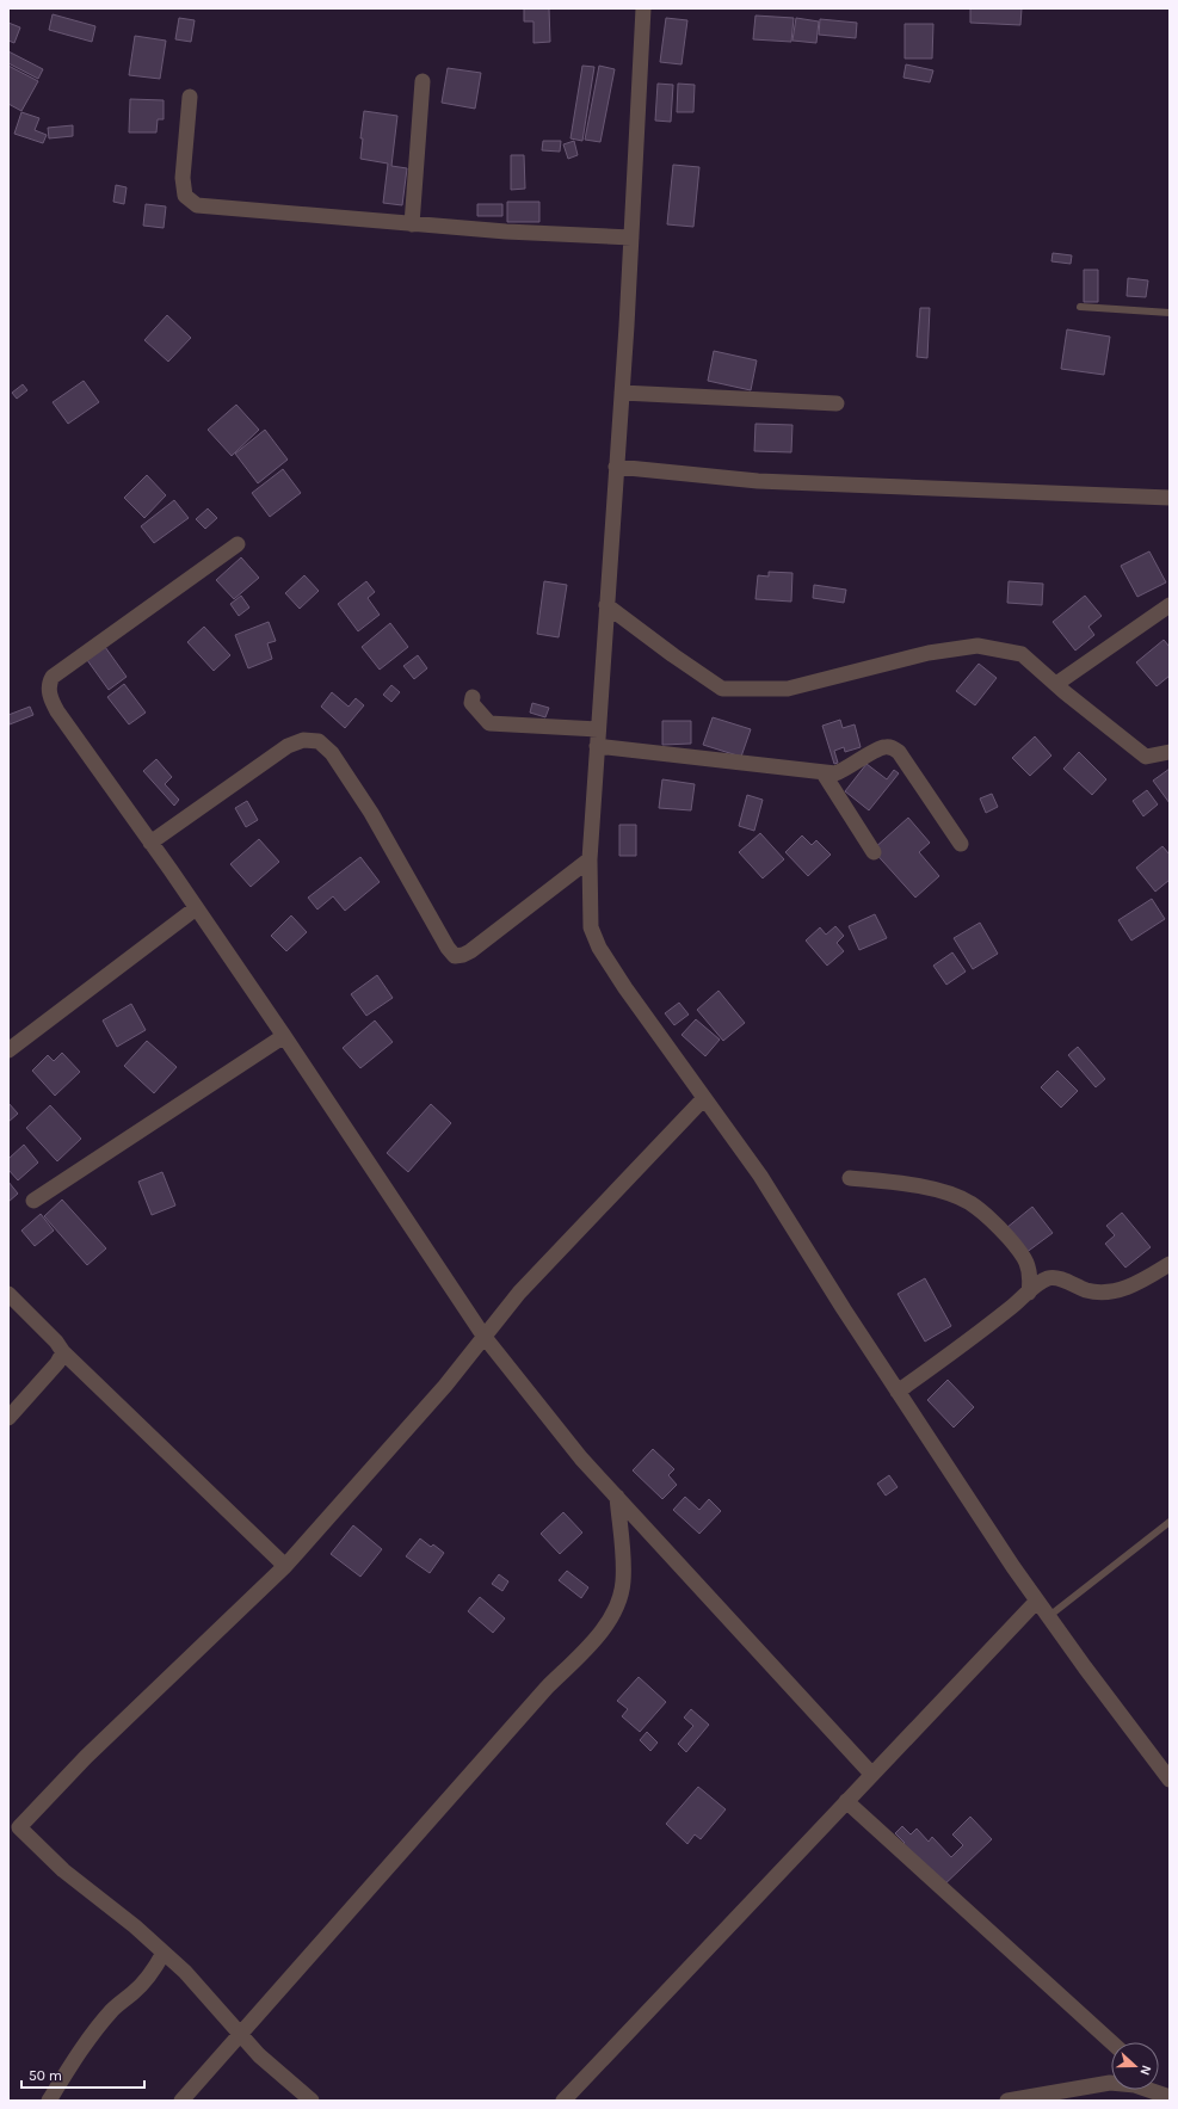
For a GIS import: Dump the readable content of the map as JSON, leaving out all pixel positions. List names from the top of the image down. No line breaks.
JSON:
{"scale_bar":"50 m","north":"right"}
